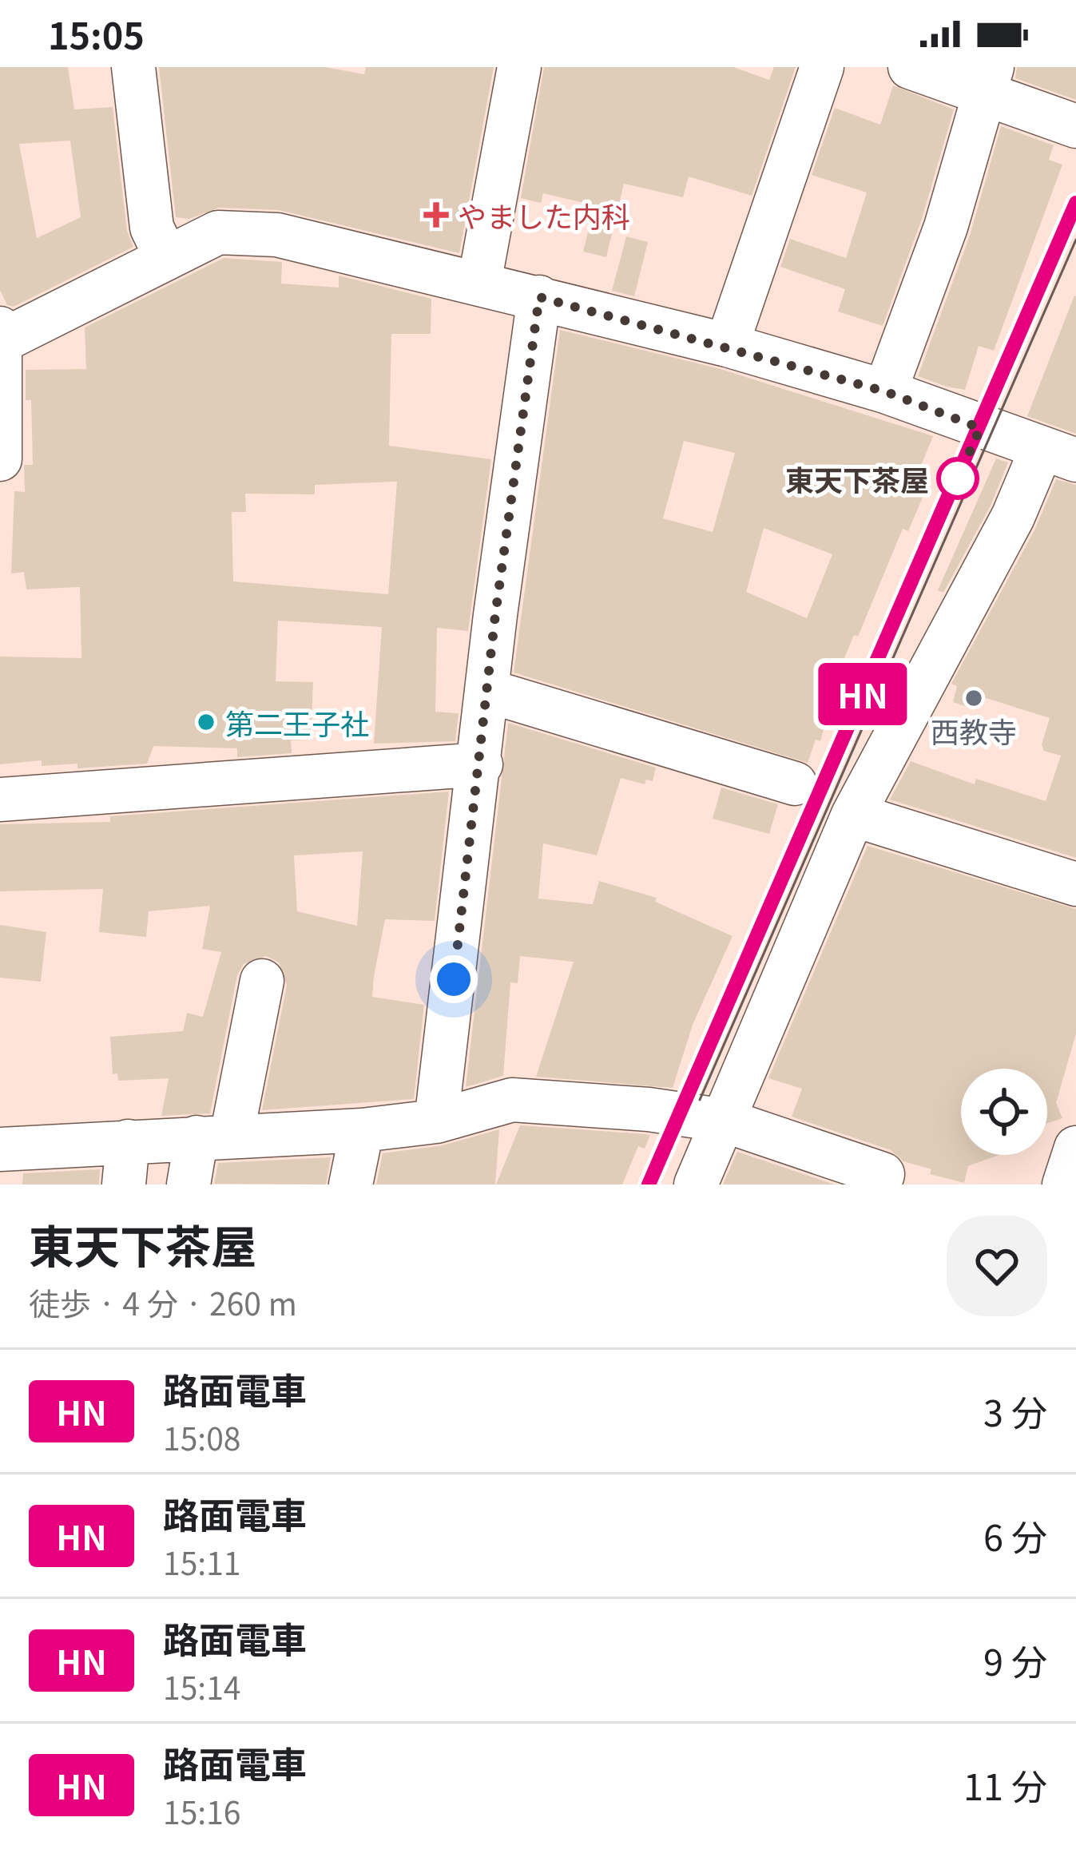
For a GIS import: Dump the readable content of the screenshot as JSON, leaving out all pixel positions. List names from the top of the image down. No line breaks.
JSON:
{"places":{"health":["やました内科"],"other":["東天下茶屋","西教寺","第二王子社"]},"lines":["tram line HN"],"page":{"status":"15:05","on_map":"HN","heading":["東天下茶屋","徒歩 · 4 分 · 260 m"],"list":[{"mark":"HN","name":"路面電車","note":"15:08","value":"3 分"},{"mark":"HN","name":"路面電車","note":"15:11","value":"6 分"},{"mark":"HN","name":"路面電車","note":"15:14","value":"9 分"},{"mark":"HN","name":"路面電車","note":"15:16","value":"11 分"}]}}
